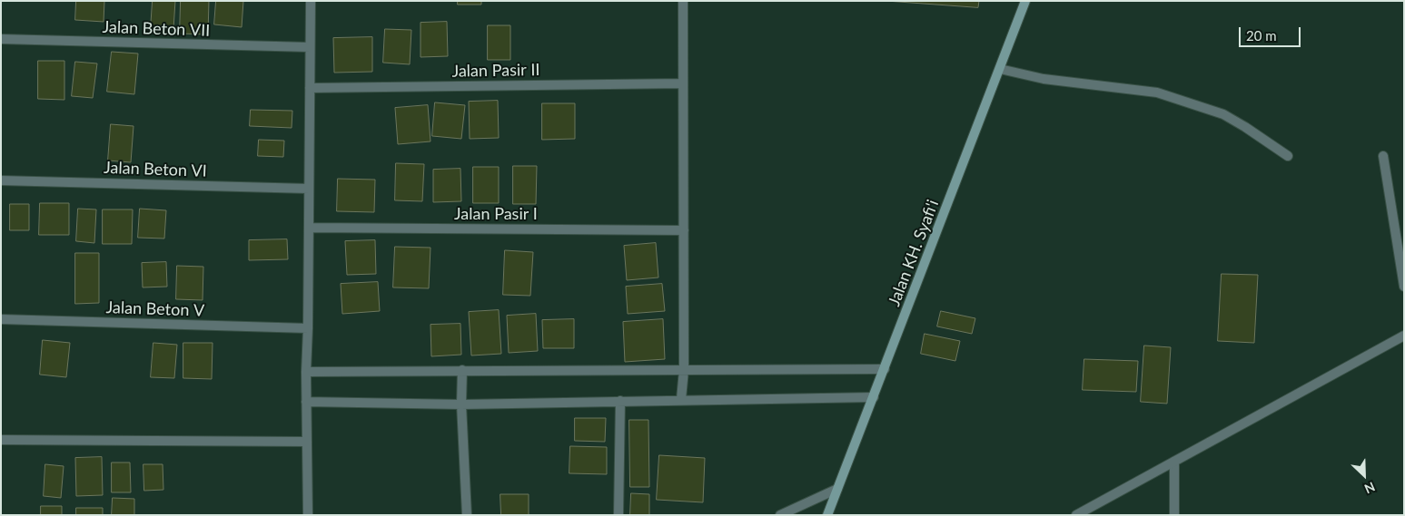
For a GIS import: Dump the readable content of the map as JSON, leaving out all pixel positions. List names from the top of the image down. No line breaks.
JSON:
{"streets":{"main road":["Jalan KH. Syafi'i"],"street":["Jalan Beton VII","Jalan Pasir II","Jalan Beton VI","Jalan Pasir I","Jalan Beton V"]},"scale_bar":"20 m","north":"bottom right"}
